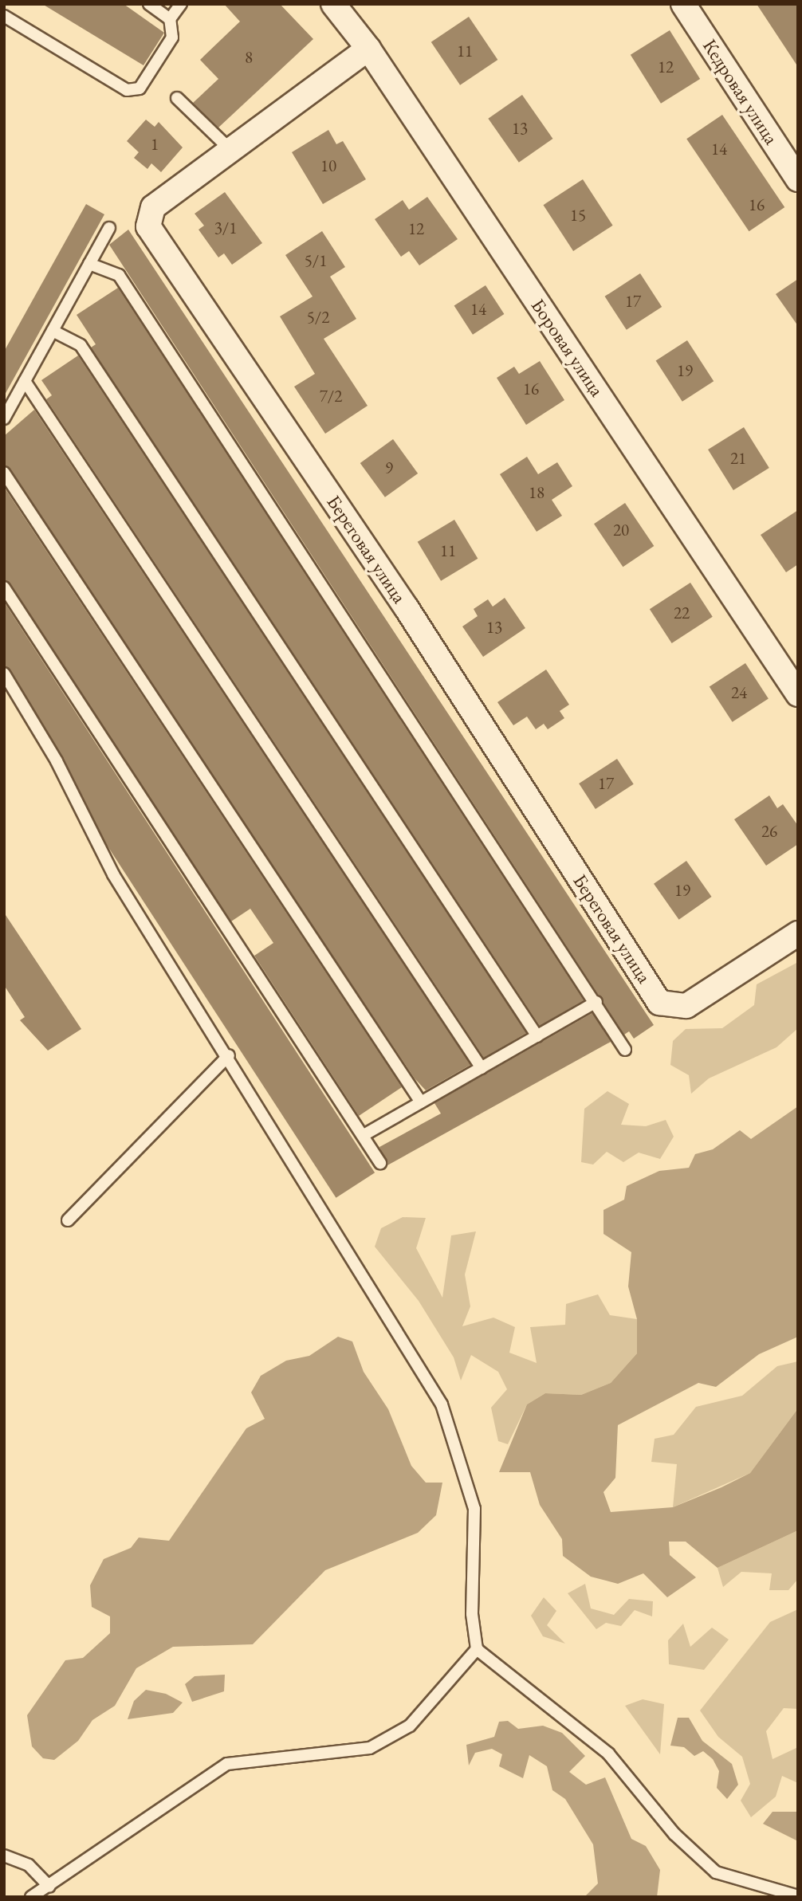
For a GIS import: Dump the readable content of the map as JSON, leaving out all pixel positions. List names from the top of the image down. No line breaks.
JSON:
{"streets":{"street":["Кедровая улица","Боровая улица","Береговая улица"]},"crossings":[["Боровая улица","Береговая улица"]],"house_numbers":["11","8","12","13","1","14","10","16","15","3/1","12","5/1","17","14","5/2","19","16","7/2","21","9","18","20","11","22","13","24","17","26","19"]}
